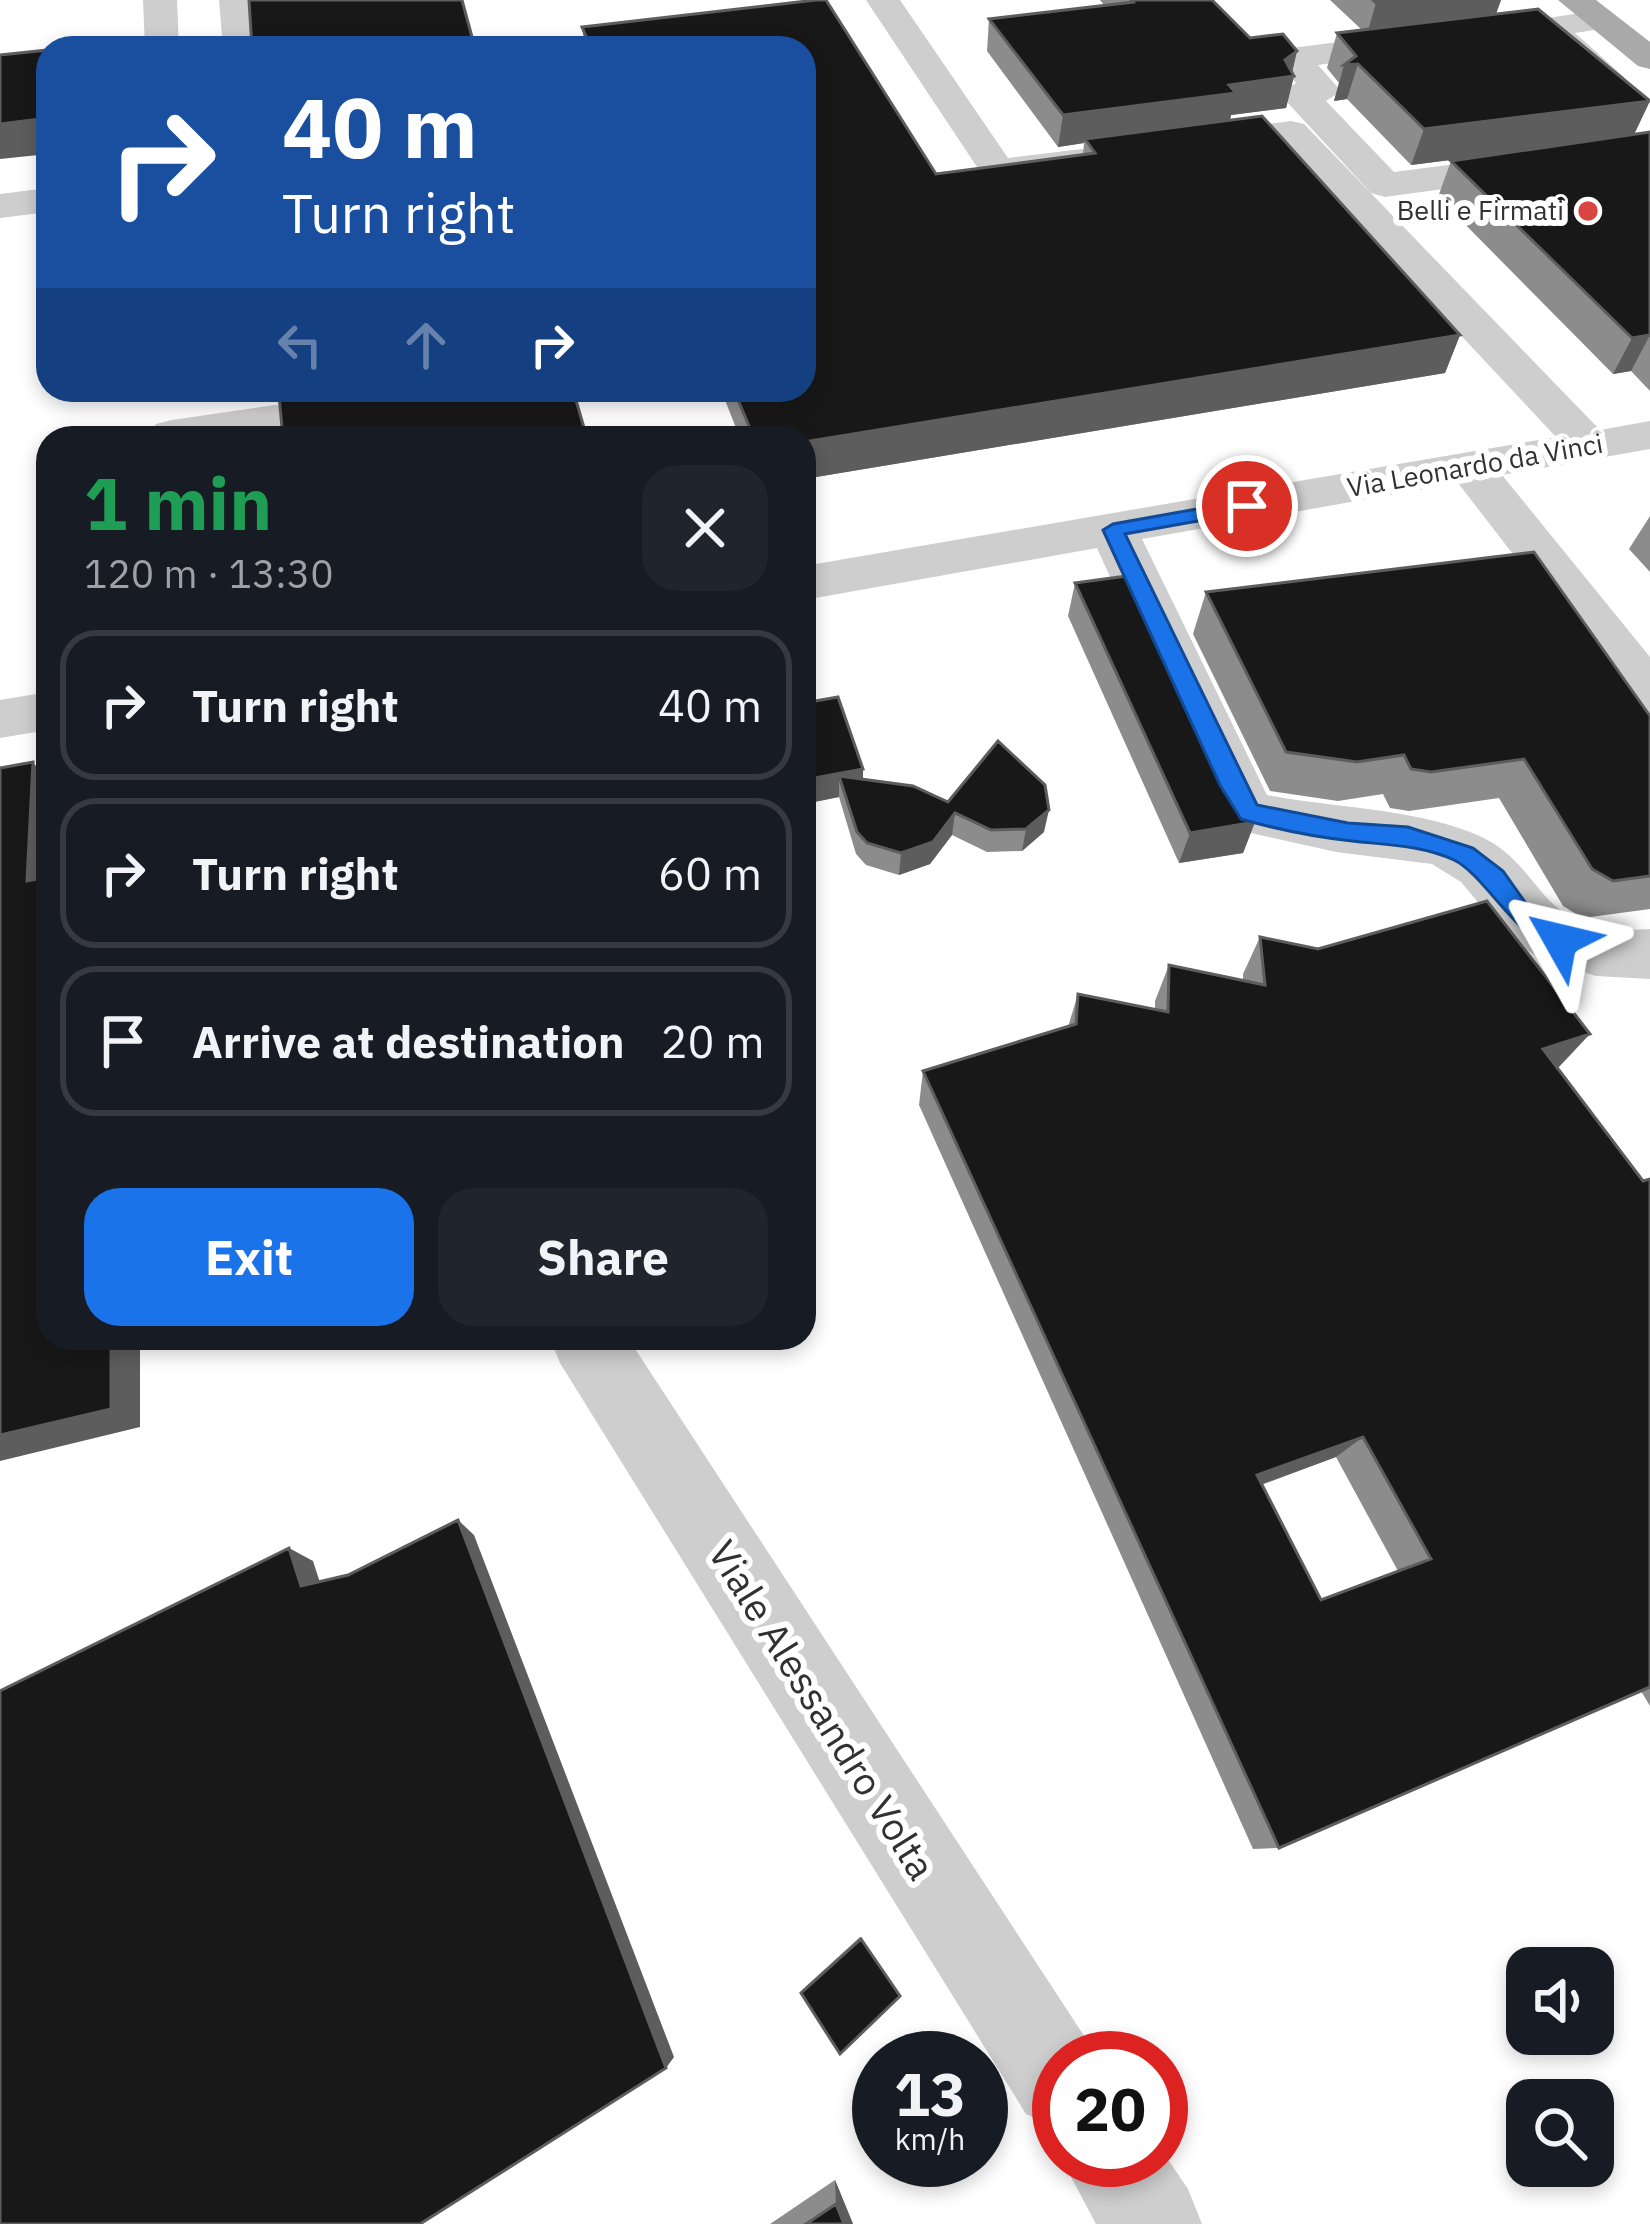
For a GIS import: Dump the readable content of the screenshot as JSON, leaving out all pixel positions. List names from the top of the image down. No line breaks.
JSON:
{"streets":{"street":["Via Leonardo da Vinci","Viale Alessandro Volta"]},"places":["Belli e Firmati"],"page":{"turn":["40 m","Turn right"],"heading":["1 min","120 m · 13:30"],"list":[{"name":"Turn right","value":"40 m"},{"name":"Turn right","value":"60 m"},{"name":"Arrive at destination","value":"20 m"}],"buttons":["Exit","Share"],"speed":"13 km/h","limit":"20"}}
